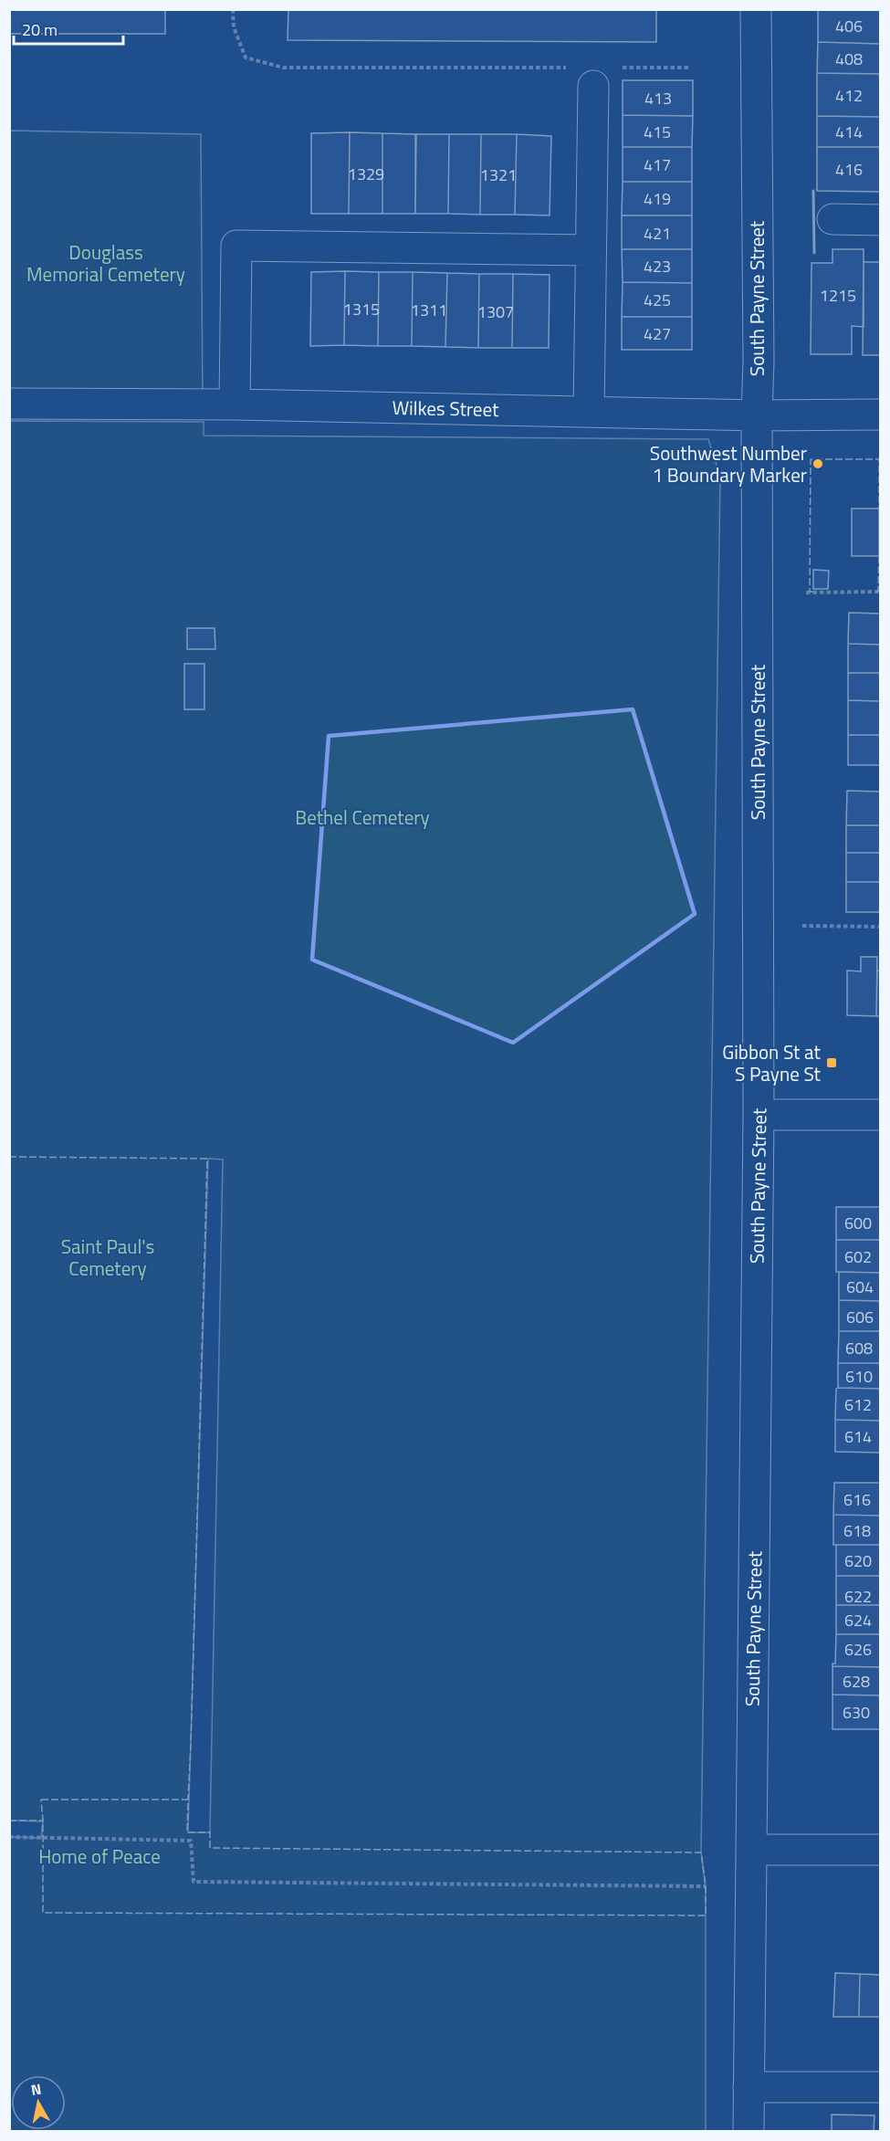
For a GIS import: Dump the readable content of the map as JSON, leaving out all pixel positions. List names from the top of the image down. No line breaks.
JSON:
{"streets":{"street":["South Payne Street","Wilkes Street"]},"crossings":[["South Payne Street","Wilkes Street"]],"parks":["Douglass Memorial Cemetery","Bethel Cemetery","Saint Paul's Cemetery","Home of Peace"],"places":{"other":["Southwest Number 1 Boundary Marker"],"transit":["Gibbon St at S Payne St"]},"house_numbers":["406","408","412","413","415","414","417","416","1329","1321","419","421","423","1215","425","1315","1311","1307","427","600","602","604","606","608","610","612","614","616","618","620","622","624","626","628","630"],"scale_bar":"20 m","north":"top"}
